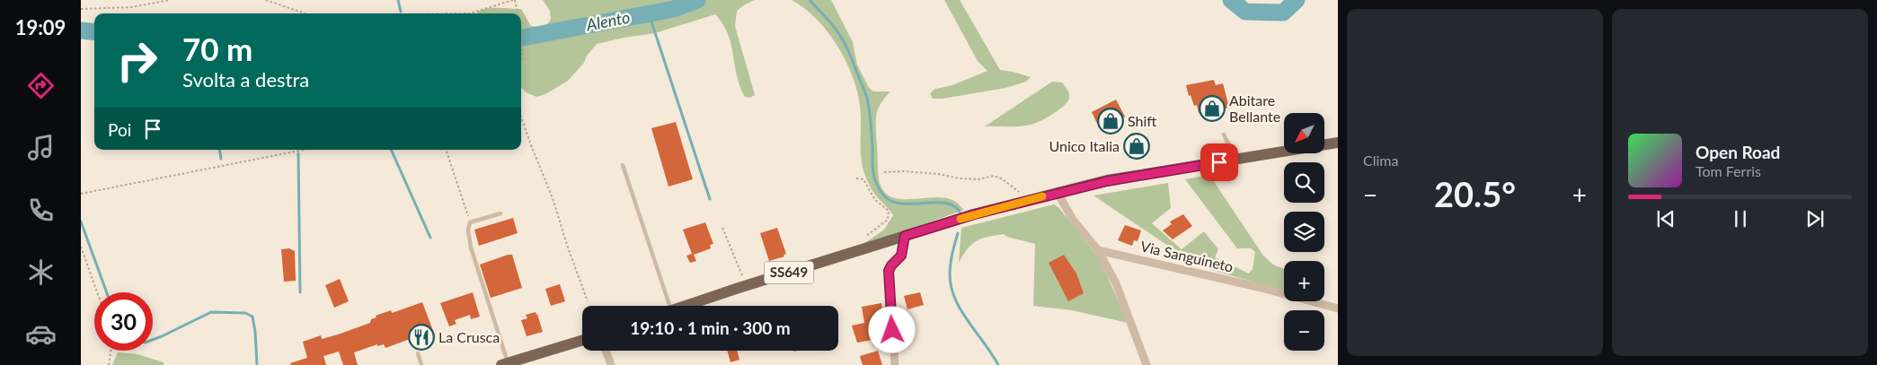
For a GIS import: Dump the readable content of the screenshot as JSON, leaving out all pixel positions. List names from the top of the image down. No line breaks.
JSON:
{"streets":{"main road":["SS649"],"street":["Via Sanguineto"]},"water":["Alento"],"places":{"shop":["Abitare Bellante","Shift","Unico Italia"],"restaurant":["La Crusca"]},"north":"bottom left","page":{"tabs":"19:09","tile":"Clima","turn":["70 m","Svolta a destra"],"then":"Poi","map_buttons":["+","−"],"song":["Open Road","Tom Ferris"],"heat":["−","20.5°","+"],"limit":"30","trip":"19:10 · 1 min · 300 m"}}
